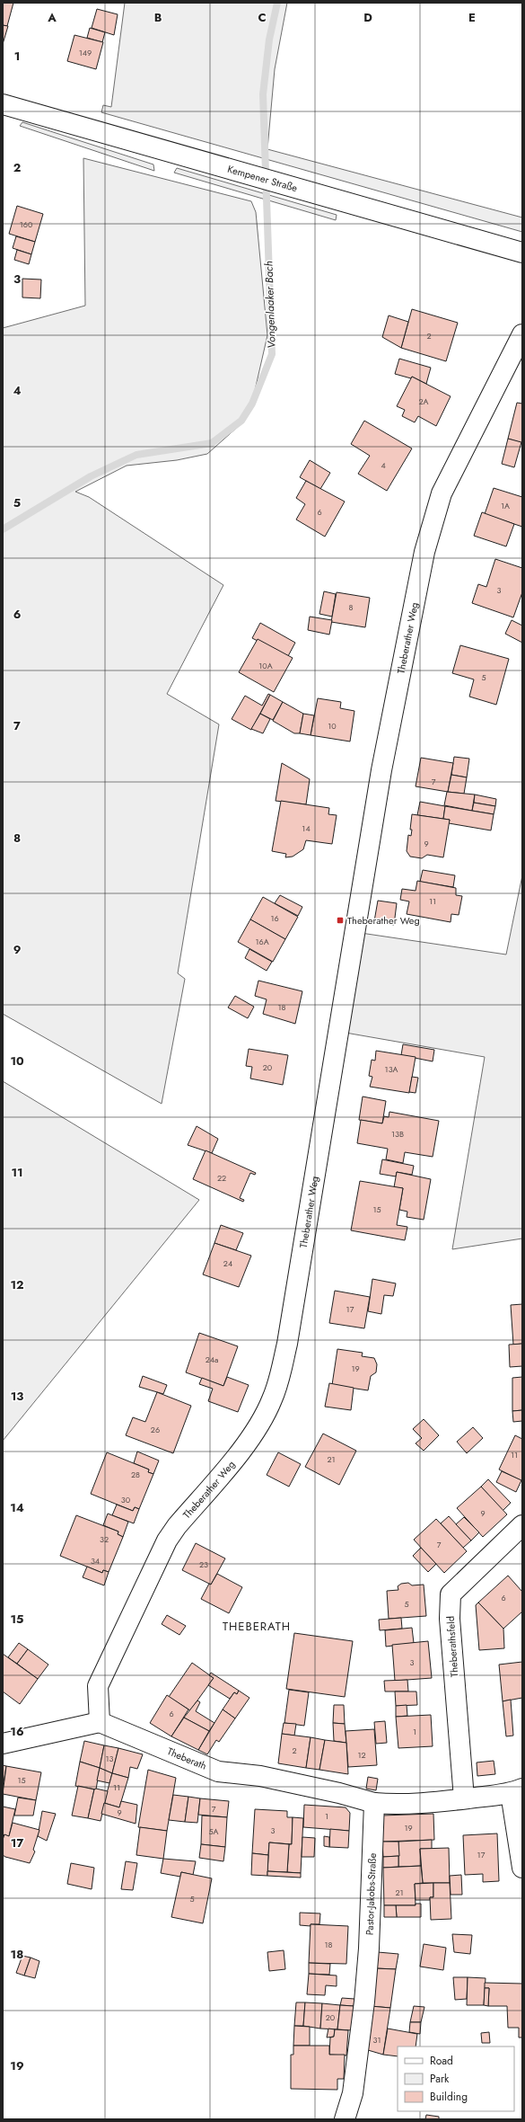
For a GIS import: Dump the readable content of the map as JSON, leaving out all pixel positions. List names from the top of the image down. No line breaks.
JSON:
{"streets":{"street":["Kempener Straße","Theberather Weg","Theberathsfeld","Theberath","Pastor-Jakobs-Straße"]},"crossings":[["Theberather Weg","Theberath"],["Theberath","Pastor-Jakobs-Straße"]],"districts":["THEBERATH"],"water":["Vongenlaaker Bach"],"places":{"transit":["Theberather Weg"]},"house_numbers":["149","160","2","2A","4","1A","6","3","8","10A","5","10","7","14","9","11","16","16A","18","20","13A","13B","22","15","24","17","24a","19","26","11","21","28","30","9","32","7","34","23","6","5","3","6","1","2","12","13","15","11","7","9","1","19","3","5A","17","21","5","18","20","31"],"legend":["Road","Park","Building"],"grid":{"columns":["A","B","C","D","E"],"rows":["1","2","3","4","5","6","7","8","9","10","11","12","13","14","15","16","17","18","19"]}}
